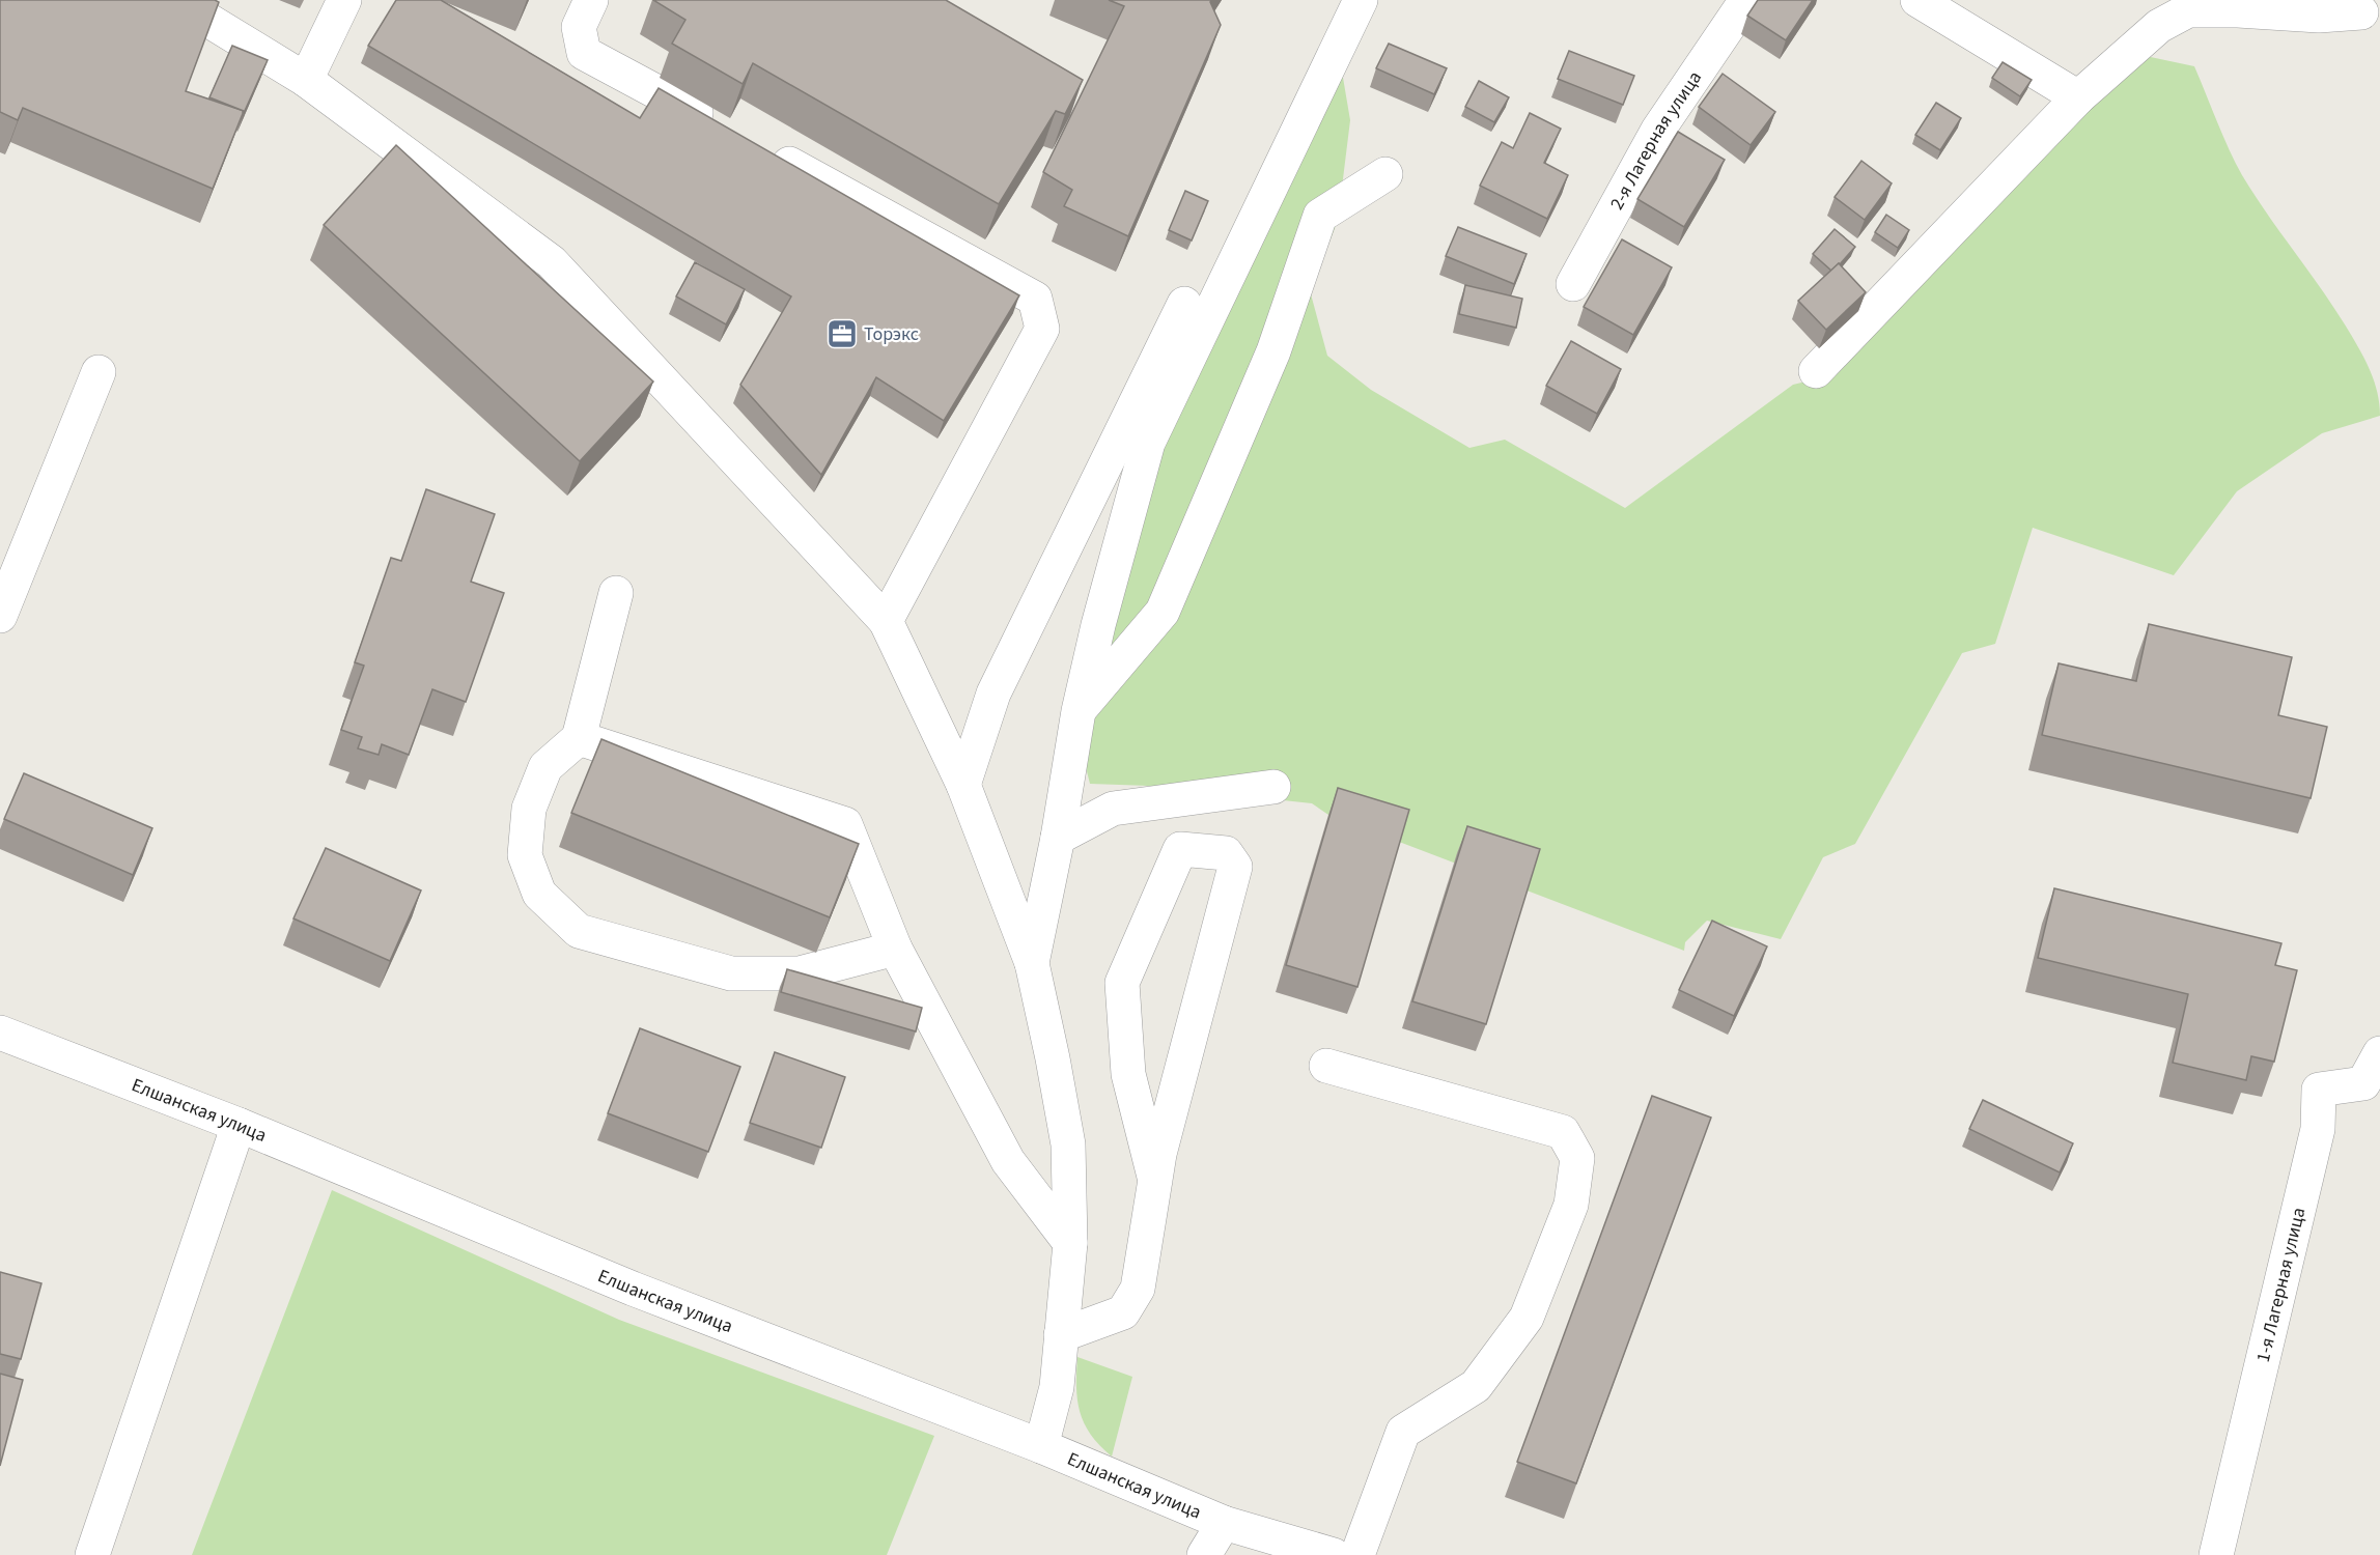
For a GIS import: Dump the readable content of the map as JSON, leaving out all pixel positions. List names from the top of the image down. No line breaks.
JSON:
{"streets":{"street":["2-я Лагерная улица","Елшанская улица","1-я Лагерная улица"]},"places":{"office":["Торэкс"]}}
